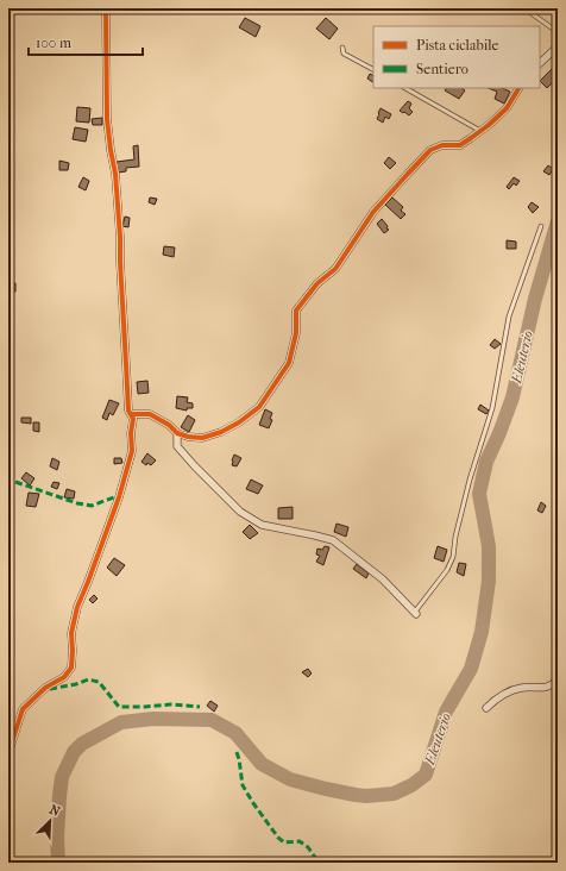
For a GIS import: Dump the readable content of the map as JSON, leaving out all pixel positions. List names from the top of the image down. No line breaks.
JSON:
{"water":["Eleuterio"],"legend":["Pista ciclabile","Sentiero"],"scale_bar":"100 m","north":"top right"}
